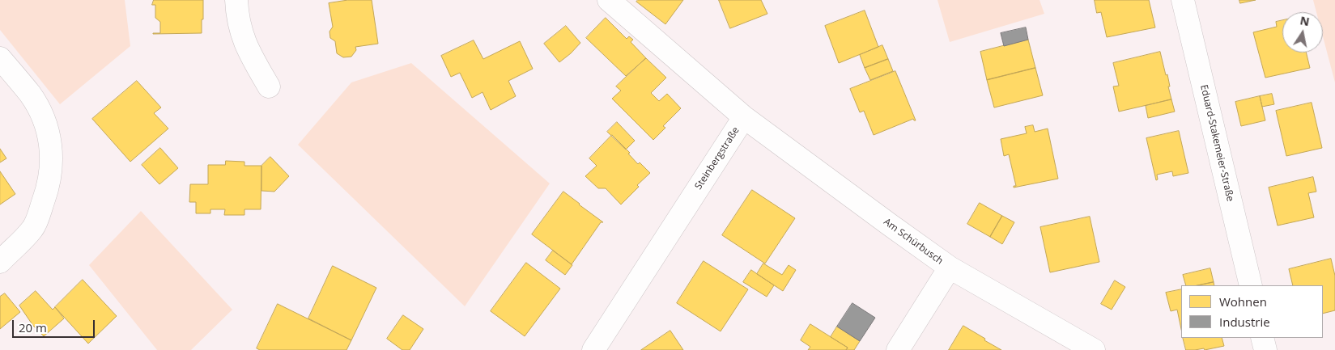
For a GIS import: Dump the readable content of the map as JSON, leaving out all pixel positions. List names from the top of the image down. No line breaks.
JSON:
{"streets":{"street":["Eduard-Stakemeier-Straße","Steinbergstraße","Am Schürbusch"]},"crossings":[["Steinbergstraße","Am Schürbusch"]],"legend":["Wohnen","Industrie"],"scale_bar":"20 m","north":"top"}
